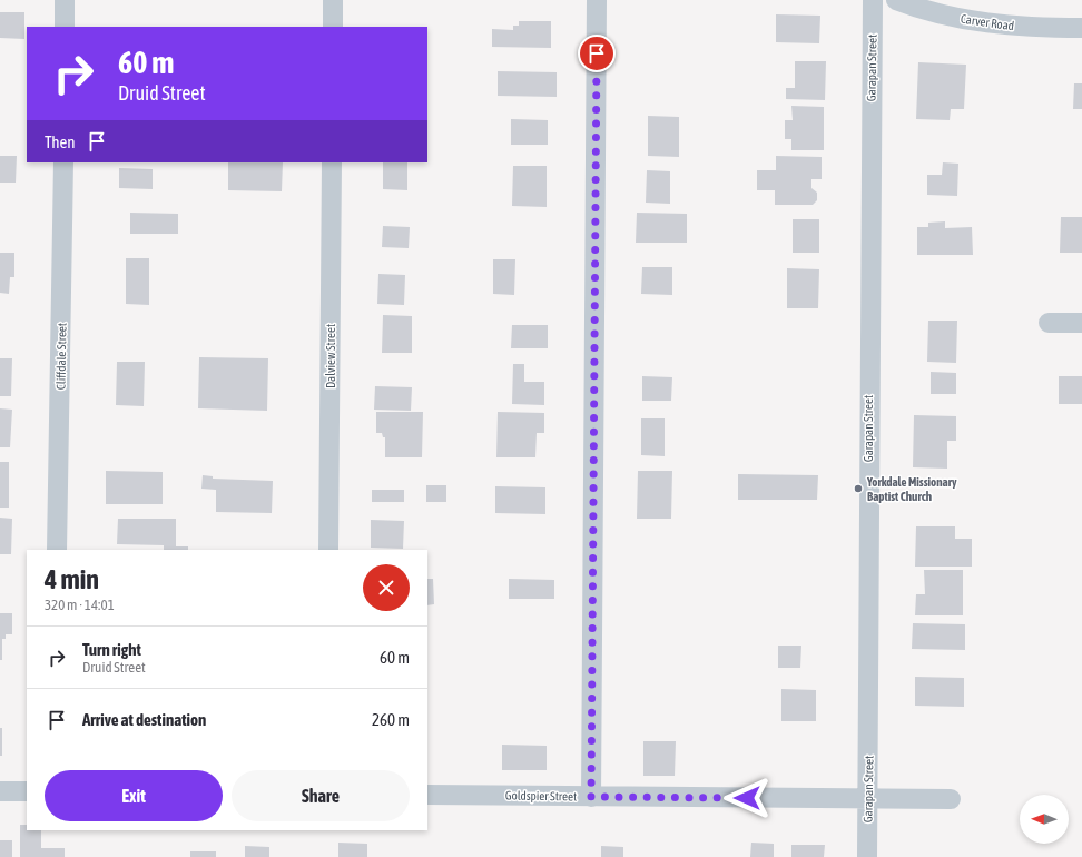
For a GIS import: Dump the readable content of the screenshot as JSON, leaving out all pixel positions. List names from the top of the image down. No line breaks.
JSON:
{"streets":{"street":["Carver Road","Garapan Street","Cliffdale Street","Dalview Street","Goldspier Street"]},"crossings":[["Garapan Street","Goldspier Street"]],"places":["Yorkdale Missionary Baptist Church"],"north":"left","page":{"turn":["60 m","Druid Street"],"then":"Then","heading":["4 min","320 m · 14:01"],"list":[{"name":"Turn right","note":"Druid Street","value":"60 m"},{"name":"Arrive at destination","value":"260 m"}],"buttons":["Exit","Share"]}}
